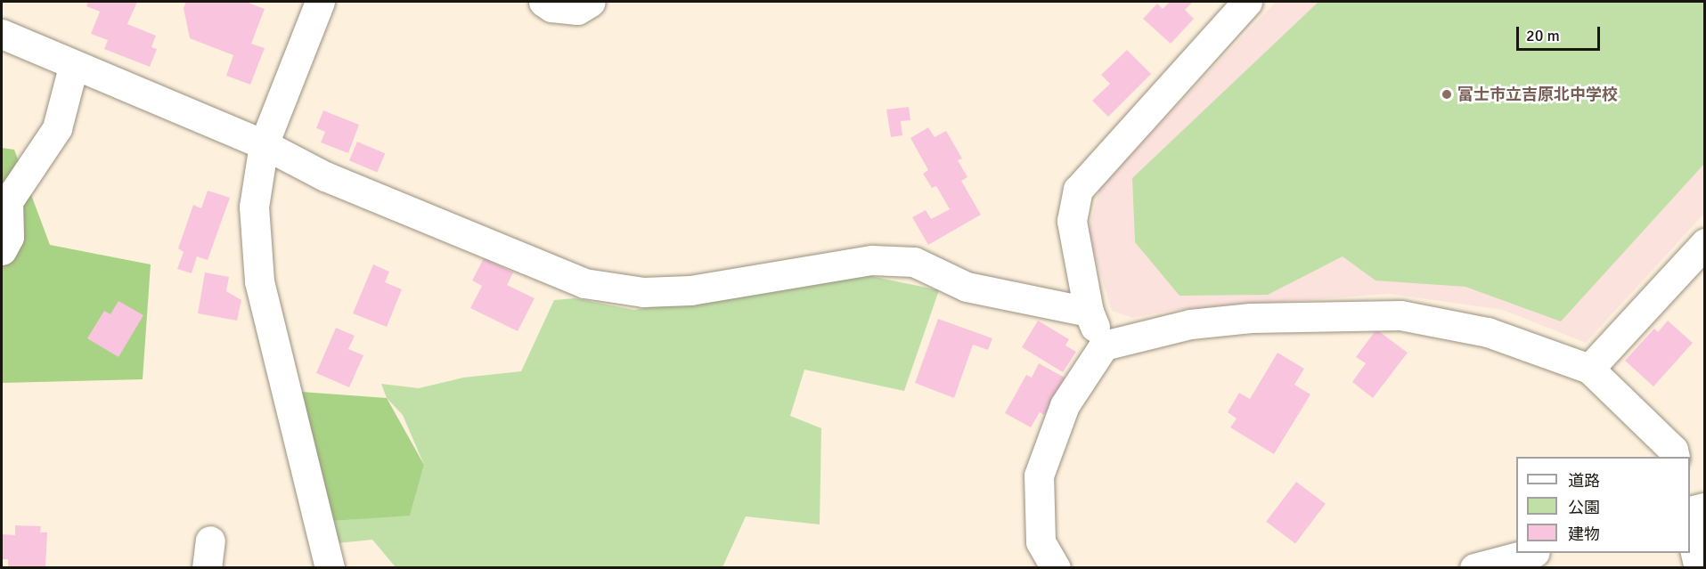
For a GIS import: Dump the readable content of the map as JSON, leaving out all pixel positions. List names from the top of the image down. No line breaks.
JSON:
{"places":["富士市立吉原北中学校"],"legend":["道路","公園","建物"],"scale_bar":"20 m"}
